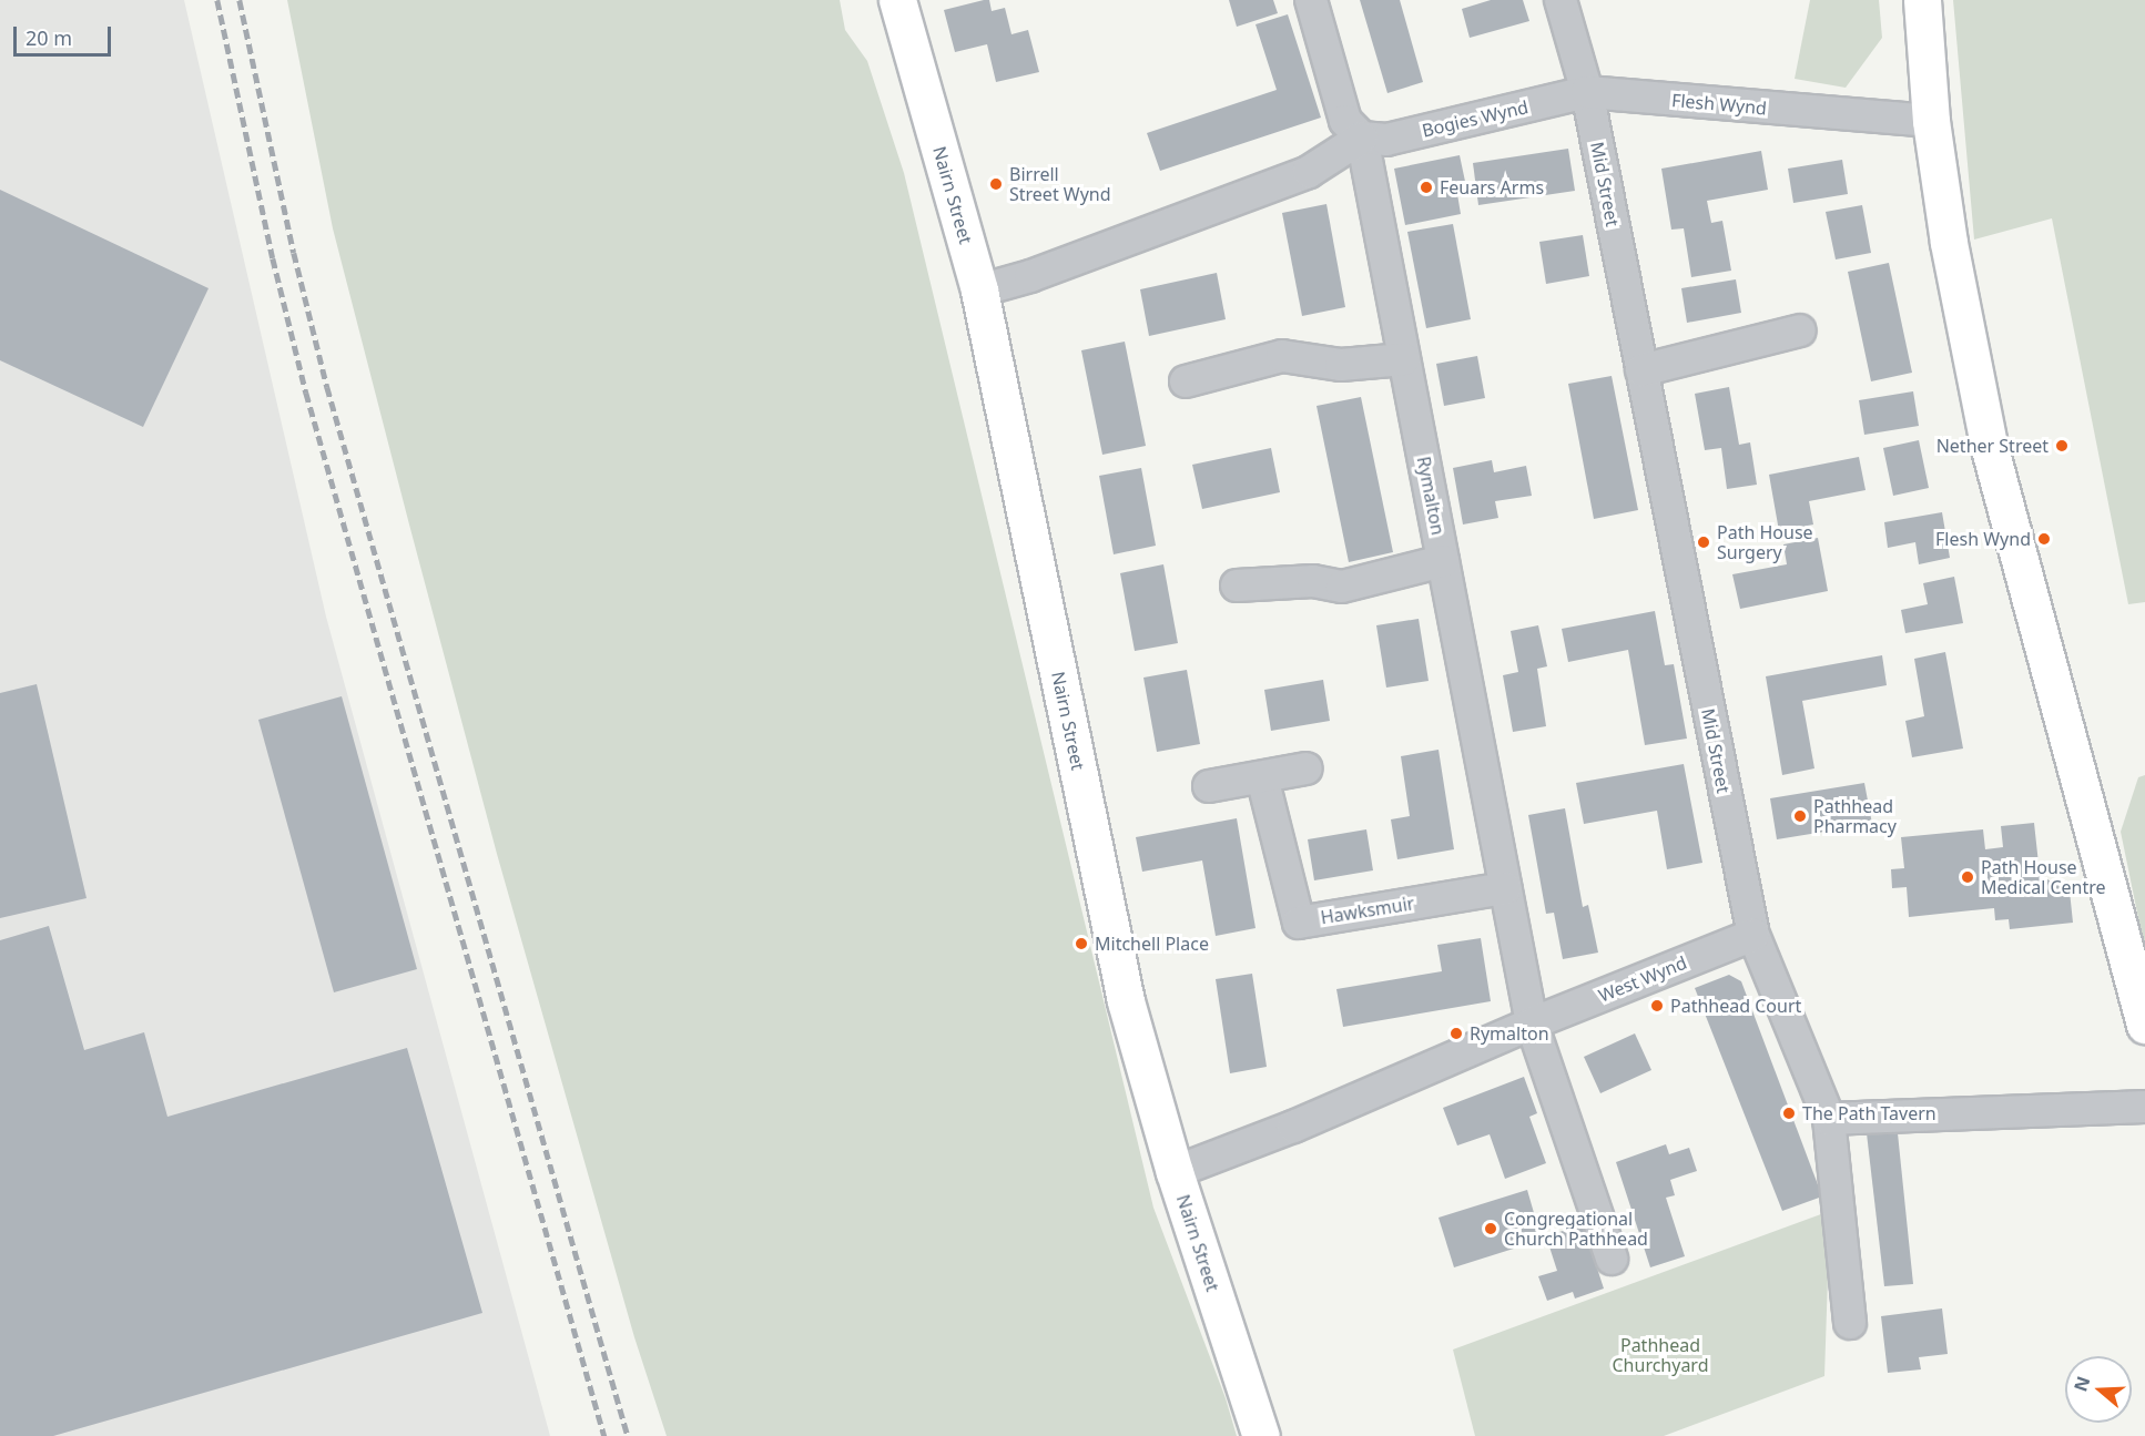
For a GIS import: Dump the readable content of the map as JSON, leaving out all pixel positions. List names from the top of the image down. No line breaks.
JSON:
{"streets":{"main road":["Nairn Street"],"street":["Flesh Wynd","Bogies Wynd","Mid Street","Rymalton","Hawksmuir","West Wynd"]},"crossings":[["Flesh Wynd","Bogies Wynd"],["Flesh Wynd","Mid Street"],["Bogies Wynd","Mid Street"],["Bogies Wynd","Rymalton"],["Mid Street","West Wynd"],["Rymalton","Hawksmuir"],["Rymalton","West Wynd"]],"parks":["Pathhead Churchyard"],"places":["Birrell Street Wynd","Feuars Arms","Nether Street","Flesh Wynd","Path House Surgery","Pathhead Pharmacy","Path House Medical Centre","Mitchell Place","Pathhead Court","Rymalton","The Path Tavern","Congregational Church Pathhead"],"scale_bar":"20 m","north":"left"}
